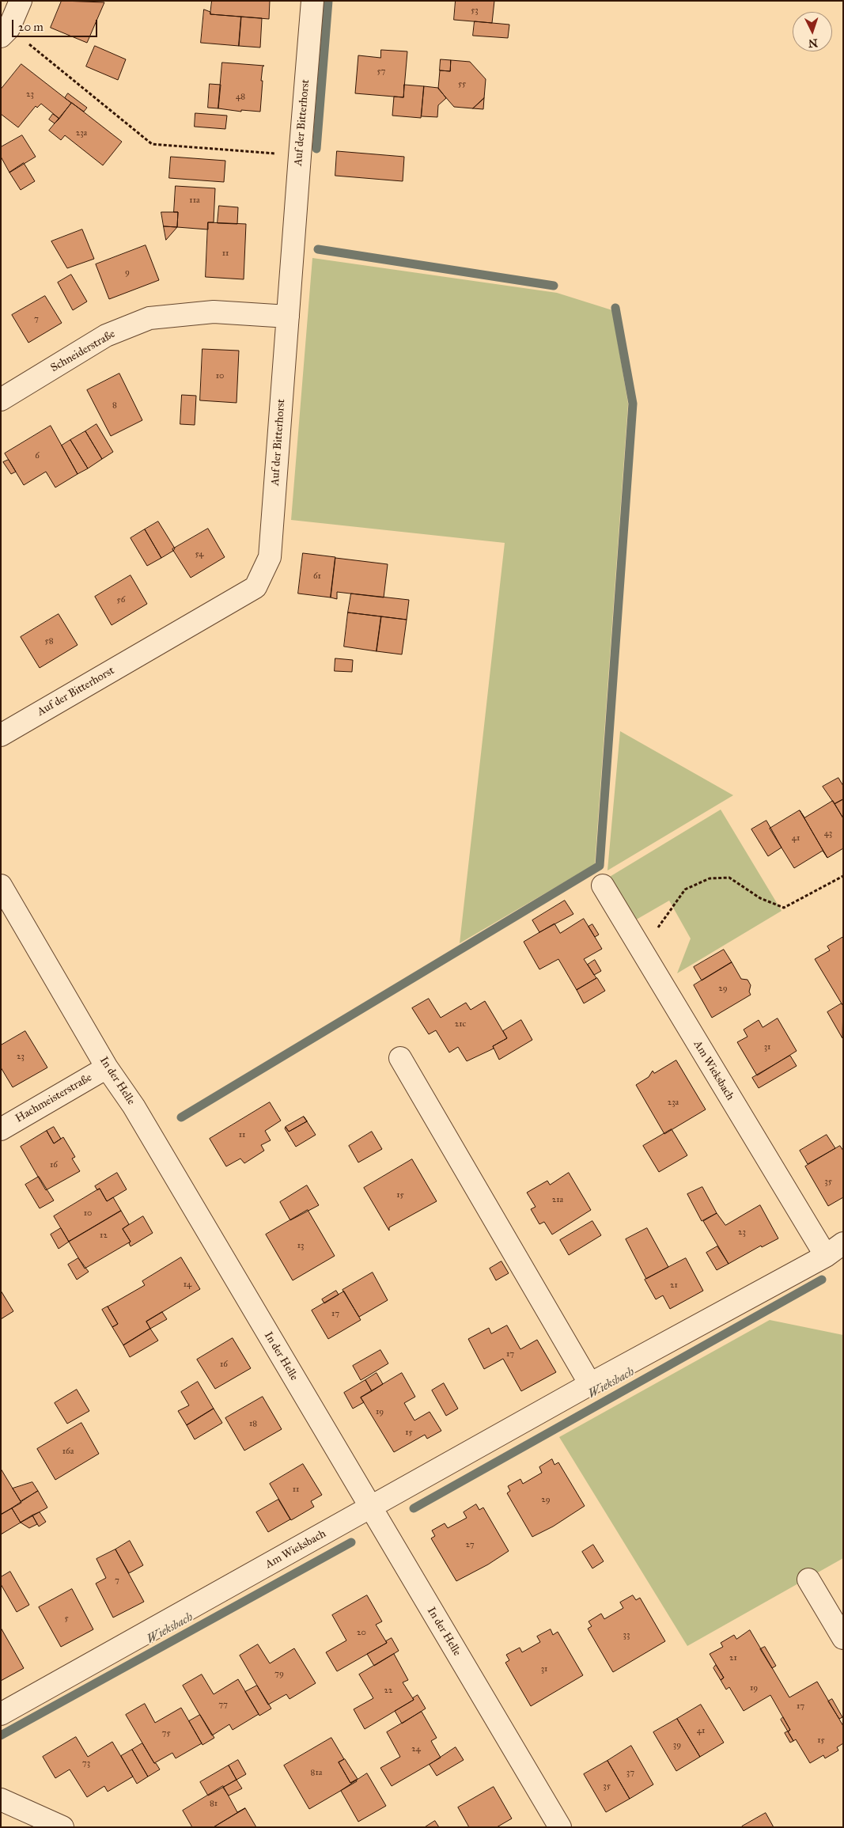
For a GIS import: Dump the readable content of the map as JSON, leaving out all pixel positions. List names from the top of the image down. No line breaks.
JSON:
{"streets":{"street":["Auf der Bitterhorst","Schneiderstraße","Am Wieksbach","In der Helle","Hachmeisterstraße"]},"crossings":[["Auf der Bitterhorst","Schneiderstraße"],["Am Wieksbach","In der Helle"],["In der Helle","Hachmeisterstraße"]],"water":["Wieksbach"],"house_numbers":["53","57","55","23","48","23a","11a","11","9","7","10","8","6","54","61","56","58","43","41","29","21c","31","23","23a","11","16","35","15","21a","10","23","12","13","14","21","17","17","16","19","18","15","16a","11","29","27","7","5","20","33","21","31","79","19","22","77","17","41","75","15","39","24","73","81a","37","35","81"],"scale_bar":"20 m","north":"bottom"}
